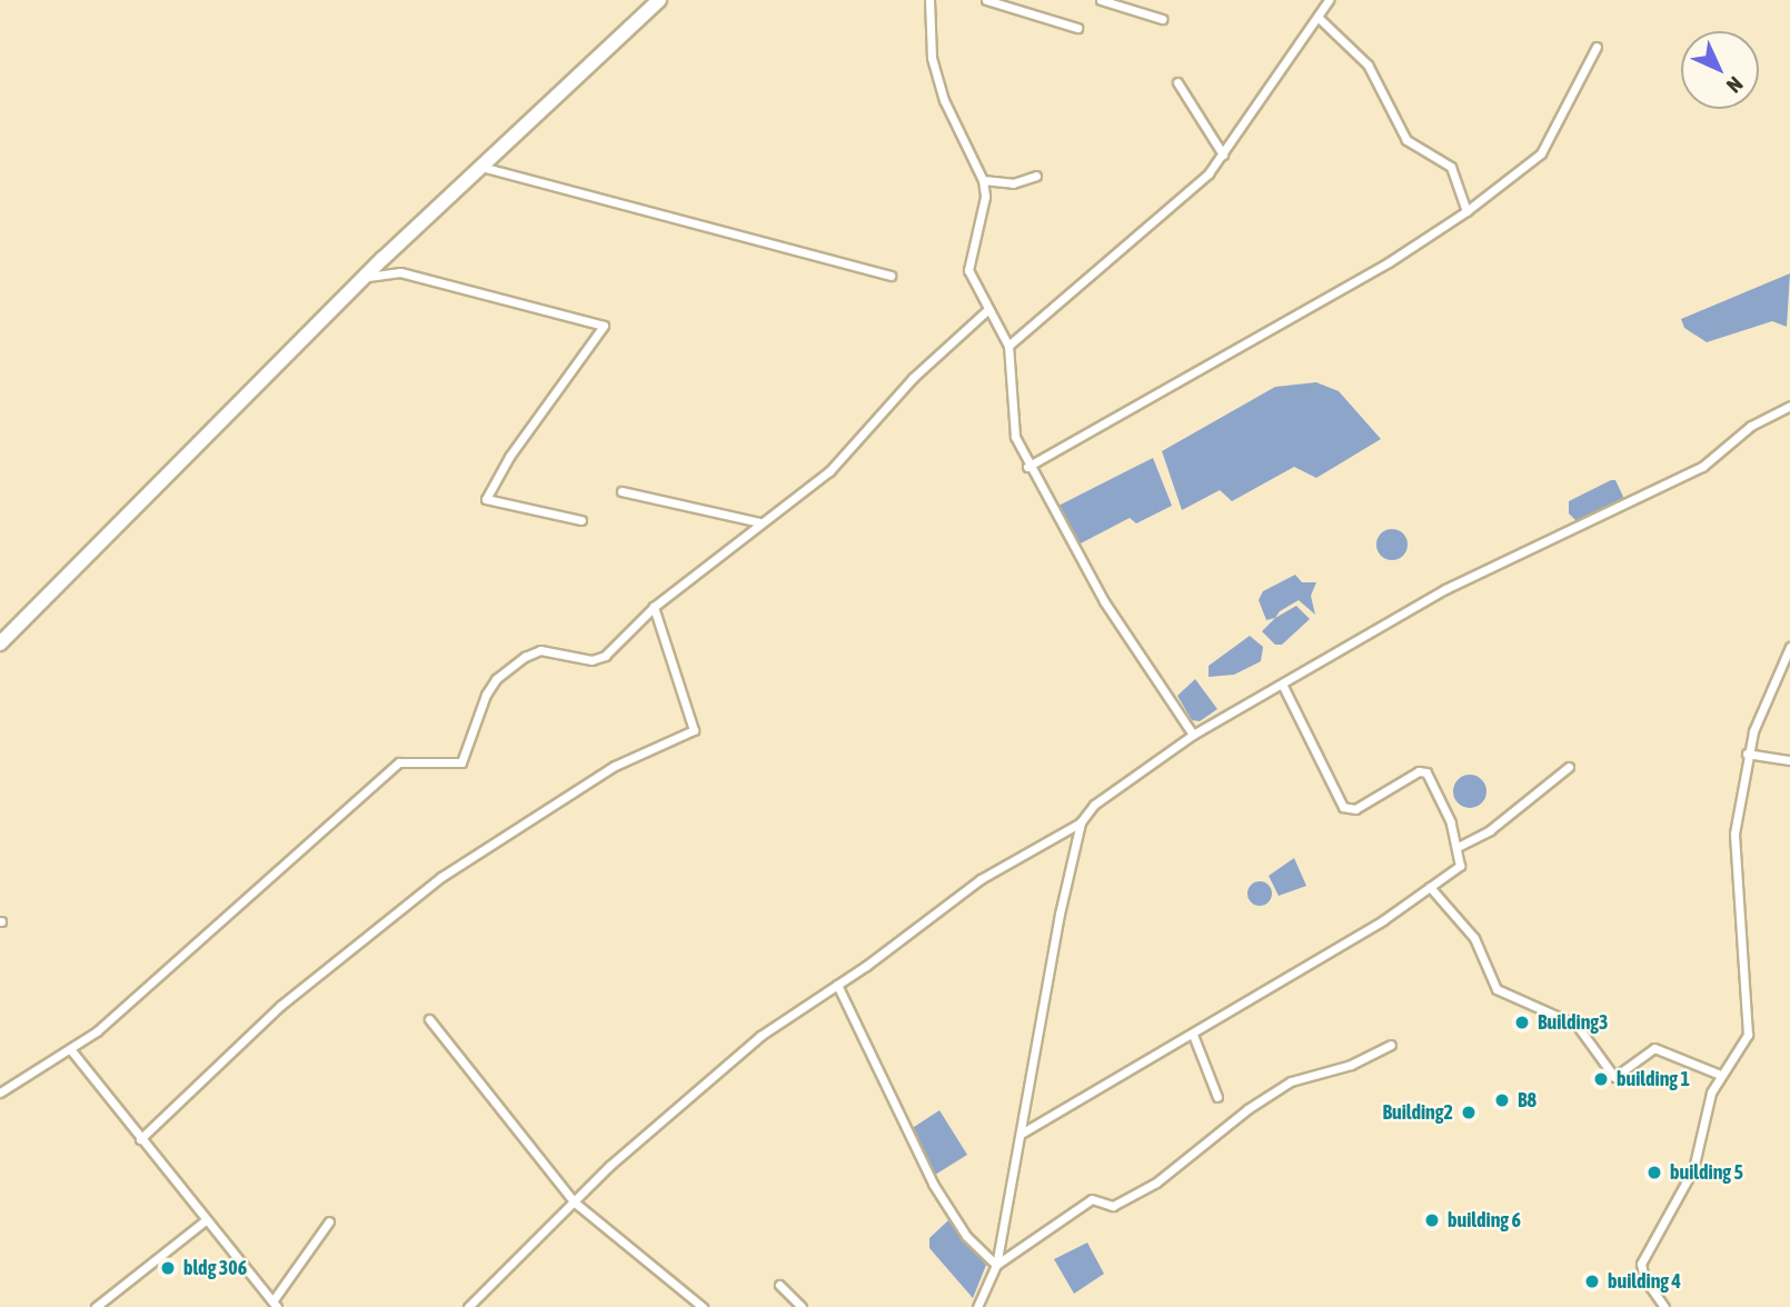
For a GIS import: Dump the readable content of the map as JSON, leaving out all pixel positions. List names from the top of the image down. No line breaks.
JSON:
{"places":["Building3","building 1","B8","Building2","building 5","building 6","bldg 306","building 4"],"north":"bottom right"}
